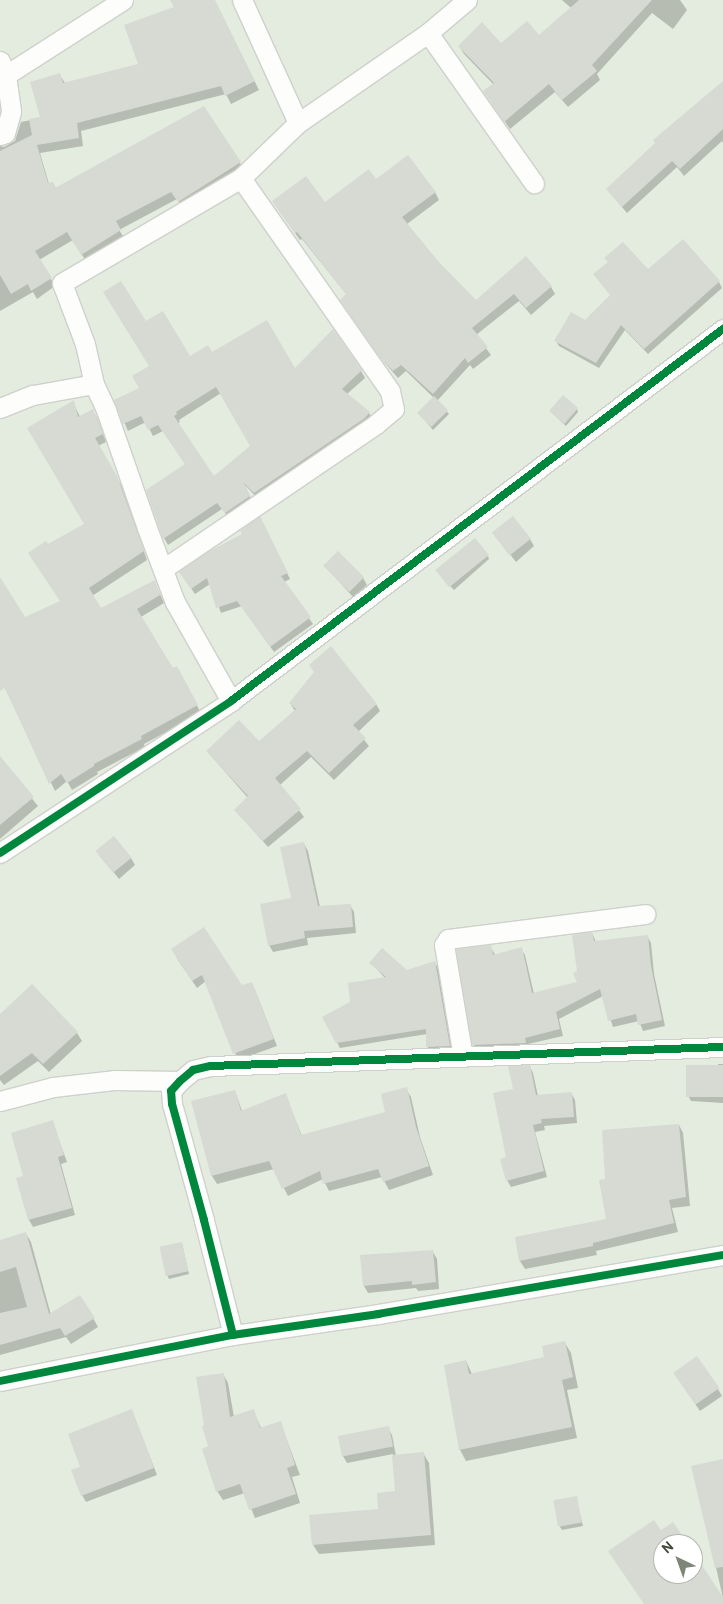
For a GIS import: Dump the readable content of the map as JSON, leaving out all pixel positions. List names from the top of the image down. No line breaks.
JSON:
{"north":"top left"}
